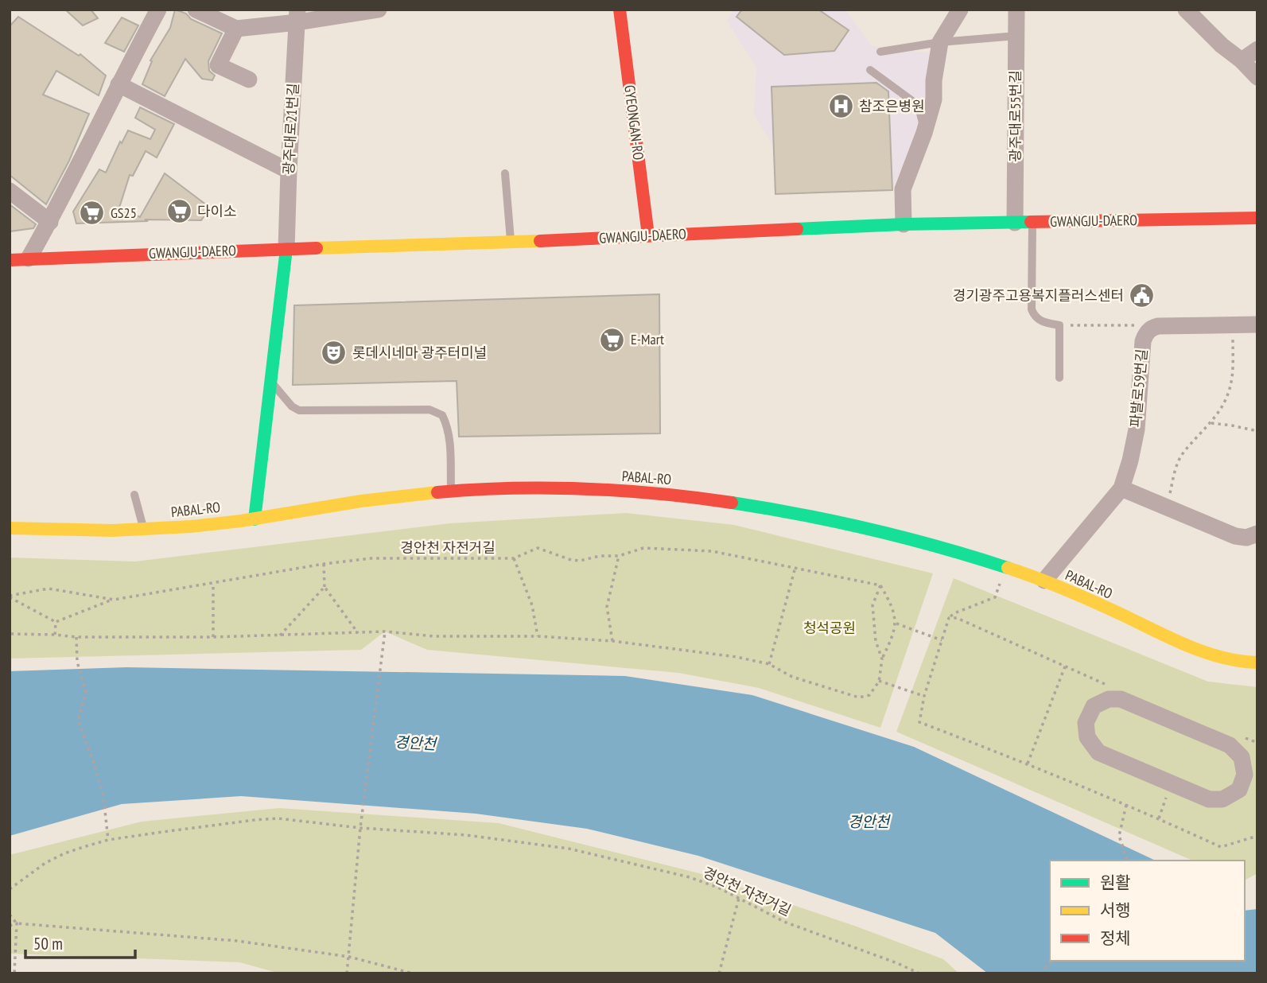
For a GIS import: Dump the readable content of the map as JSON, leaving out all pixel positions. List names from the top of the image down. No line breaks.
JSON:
{"streets":{"street":["광주대로55번길","GYEONGAN-RO","광주대로21번길","GWANGJU-DAERO","파발로59번길","PABAL-RO"],"path":["경안천 자전거길"]},"crossings":[["광주대로55번길","GWANGJU-DAERO"],["GYEONGAN-RO","GWANGJU-DAERO"],["광주대로21번길","GWANGJU-DAERO"],["파발로59번길","PABAL-RO"]],"water":["경안천"],"parks":["청석공원"],"places":{"hospital":["참조은병원"],"supermarket":["다이소","GS25","E-Mart"],"public building":["경기광주고용복지플러스센터"],"theatre":["롯데시네마 광주터미널"]},"legend":["원활","서행","정체"],"scale_bar":"50 m"}
